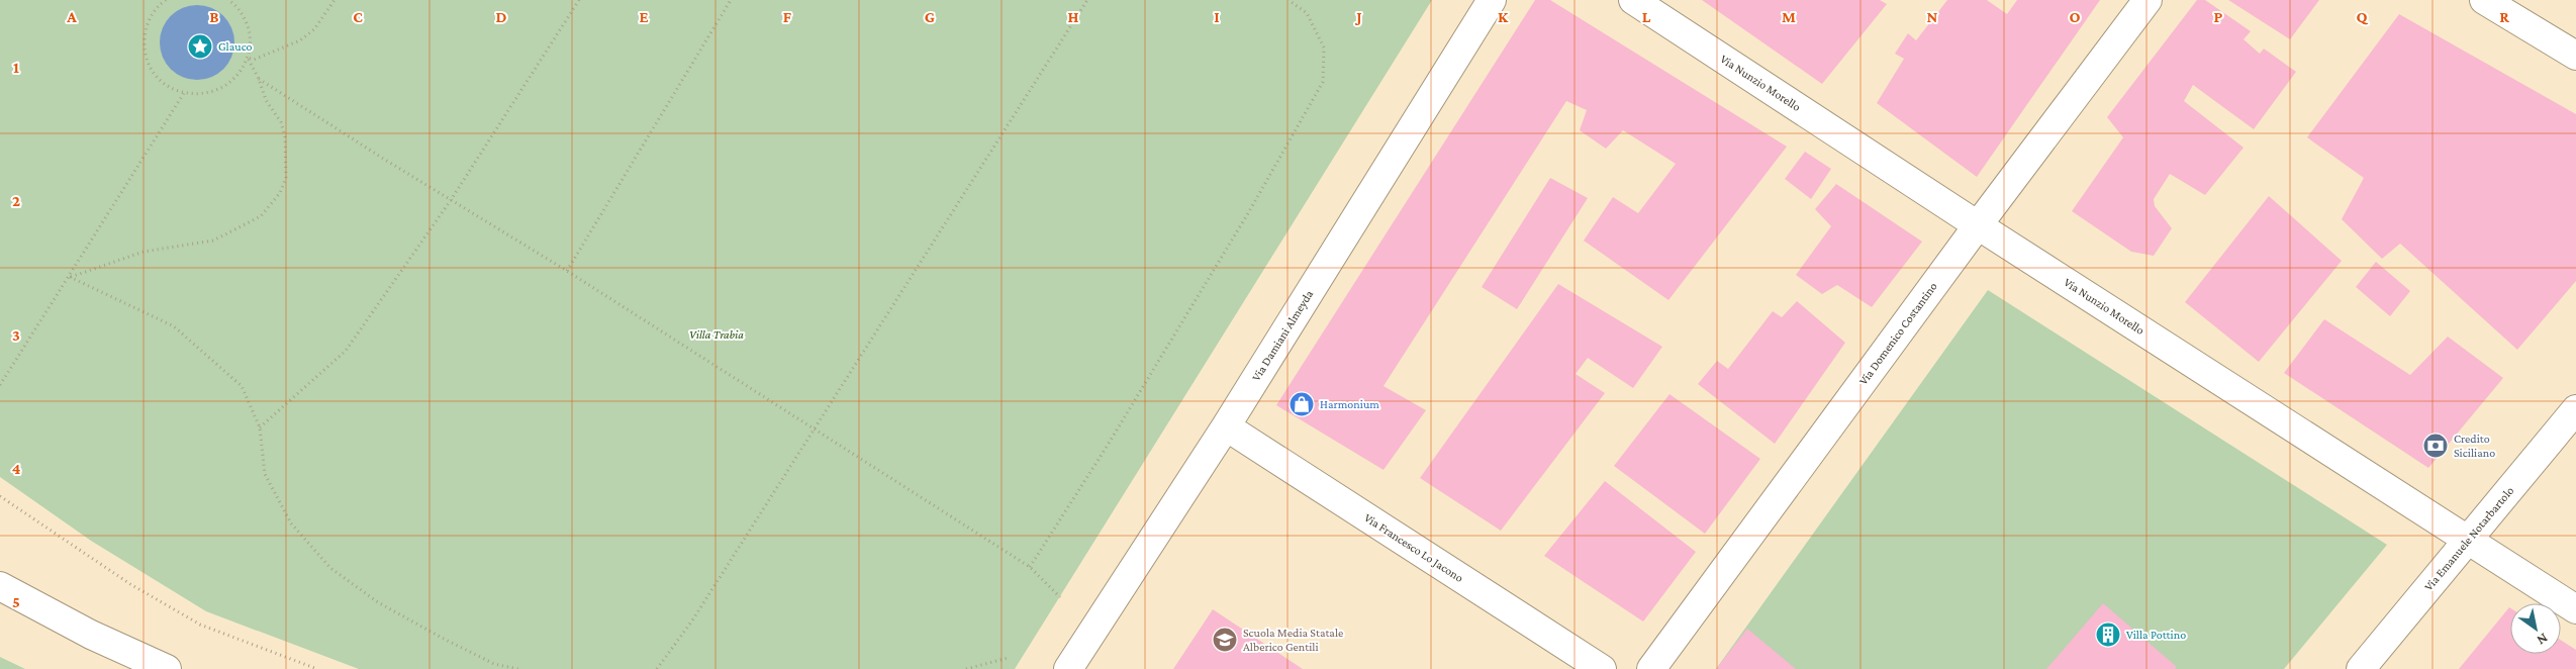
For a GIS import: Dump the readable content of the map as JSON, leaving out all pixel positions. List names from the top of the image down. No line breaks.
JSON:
{"streets":{"street":["Via Nunzio Morello","Via Domenico Costantino","Via Damiani Almeyda","Via Emanuele Notarbartolo","Via Francesco Lo Jacono"]},"crossings":[["Via Nunzio Morello","Via Domenico Costantino"],["Via Nunzio Morello","Via Emanuele Notarbartolo"],["Via Damiani Almeyda","Via Francesco Lo Jacono"]],"parks":["Villa Trabia"],"places":{"place":["Glauco"],"shop":["Harmonium"],"bank":["Credito Siciliano"],"building":["Villa Pottino"],"school or university":["Scuola Media Statale Alberico Gentili"]},"north":"bottom right","grid":{"columns":["A","B","C","D","E","F","G","H","I","J","K","L","M","N","O","P","Q","R"],"rows":["1","2","3","4","5"]}}
